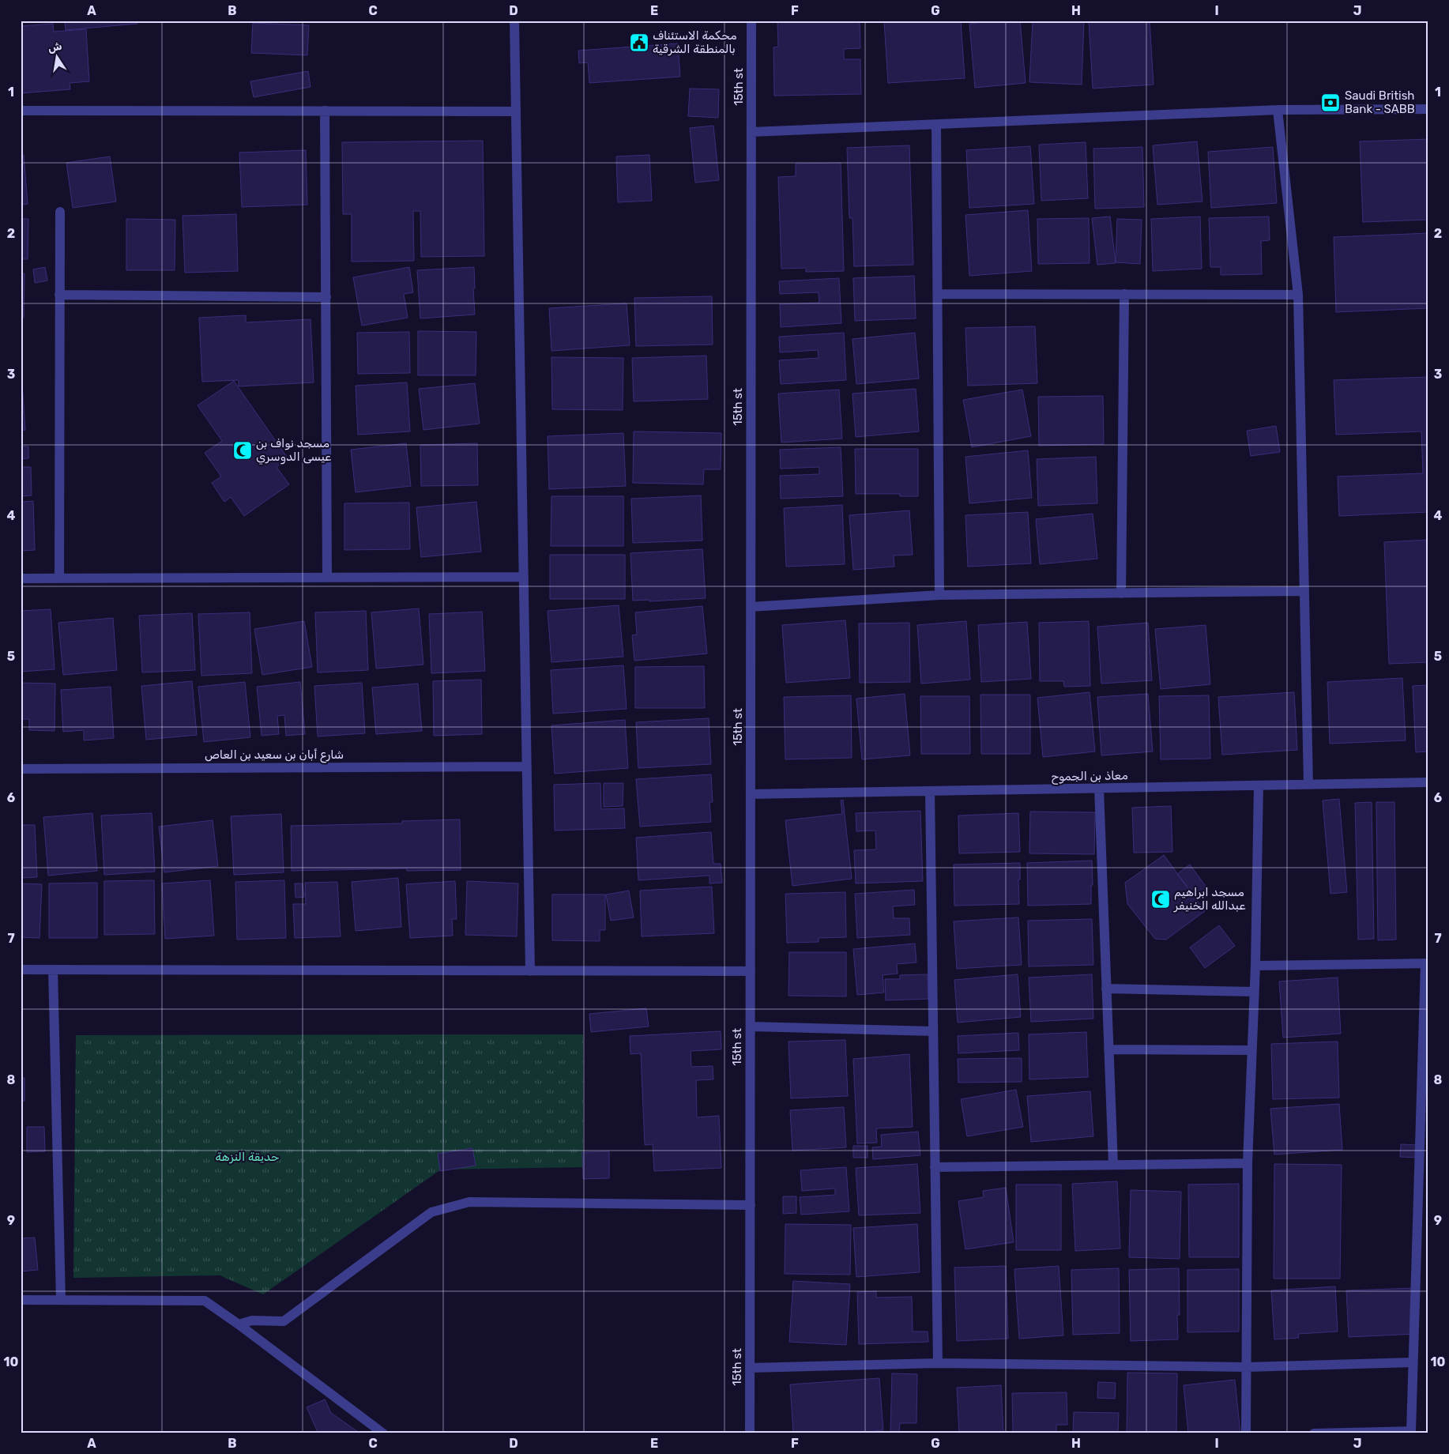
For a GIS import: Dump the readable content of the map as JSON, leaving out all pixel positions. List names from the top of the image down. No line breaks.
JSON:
{"streets":{"street":["15th st","شارع أبان بن سعيد بن العاص","معاذ بن الجموح"]},"crossings":[["15th st","معاذ بن الجموح"]],"parks":["حديقة النزهة"],"places":{"public building":["محكمة الاستئناف بالمنطقة الشرقية"],"bank":["Saudi British Bank - SABB"],"mosque":["مسجد نواف بن عيسى الدوسري","مسجد ابراهيم عبدالله الخنيفر"]},"north":"top","grid":{"columns":["A","B","C","D","E","F","G","H","I","J"],"rows":["1","2","3","4","5","6","7","8","9","10"]}}
